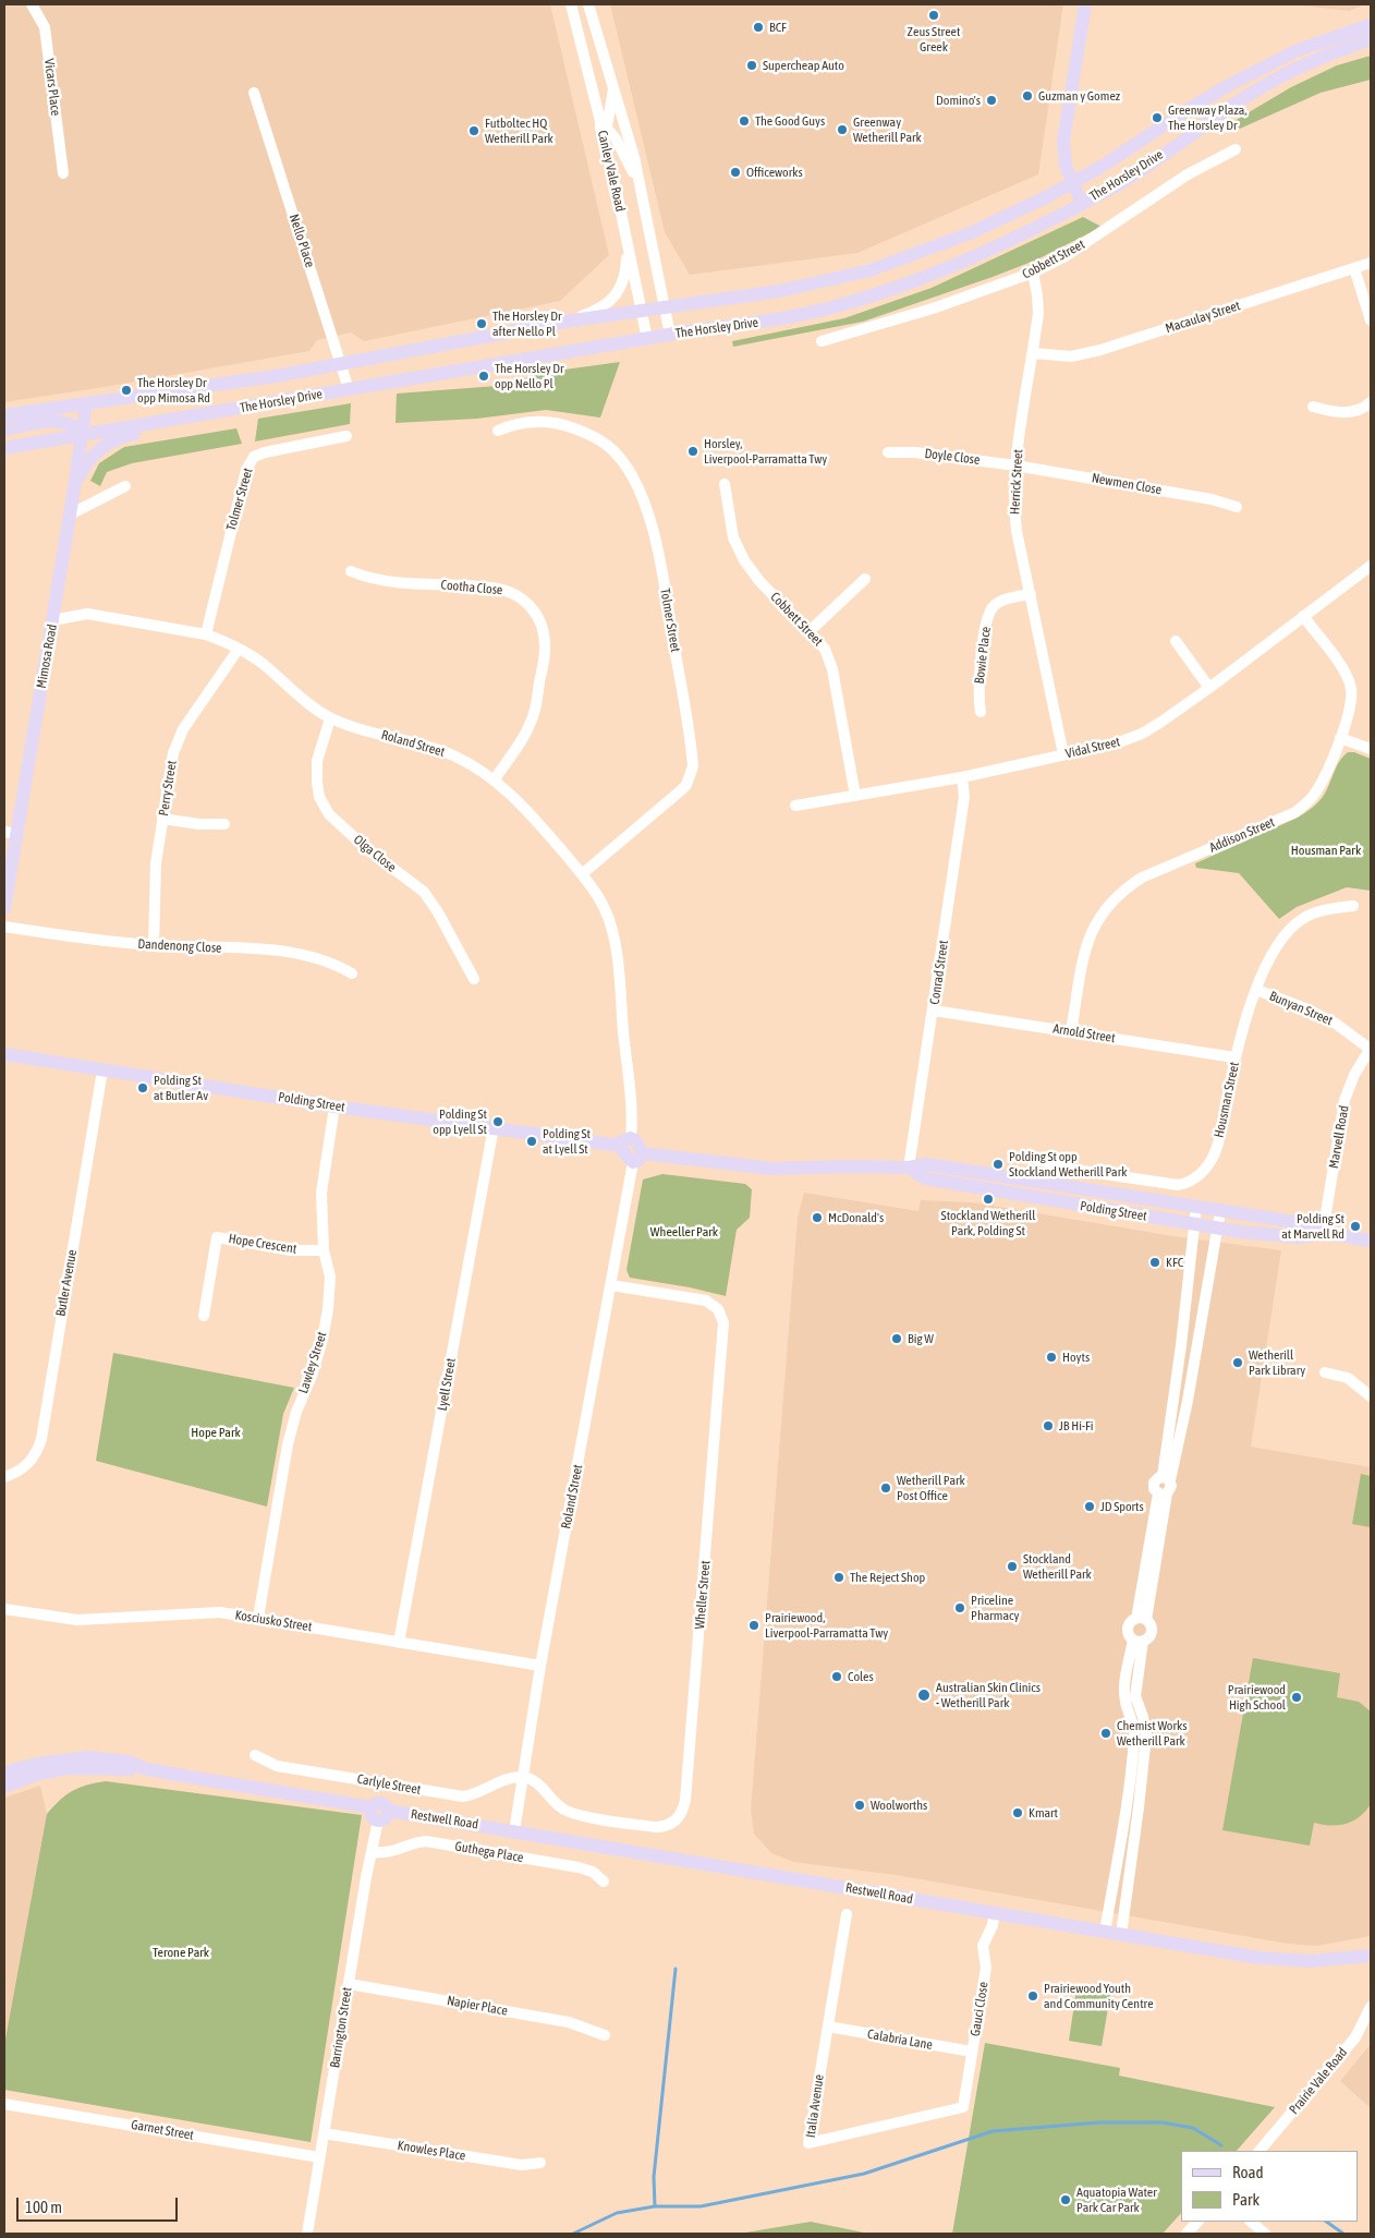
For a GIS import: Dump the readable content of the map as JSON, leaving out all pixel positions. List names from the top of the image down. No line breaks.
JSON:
{"streets":{"main road":["The Horsley Drive","Mimosa Road","Polding Street","Restwell Road"],"street":["Vicars Place","Canley Vale Road","Nello Place","Cobbett Street","Macaulay Street","Doyle Close","Herrick Street","Newmen Close","Tolmer Street","Cootha Close","Bowie Place","Roland Street","Vidal Street","Perry Street","Addison Street","Olga Close","Dandenong Close","Conrad Street","Bunyan Street","Arnold Street","Housman Street","Marvell Road","Hope Crescent","Butler Avenue","Lawley Street","Lyell Street","Wheller Street","Kosciusko Street","Carlyle Street","Guthega Place","Napier Place","Gauci Close","Barrington Street","Calabria Lane","Prairie Vale Road","Italia Avenue","Garnet Street","Knowles Place"]},"crossings":[["Canley Vale Road","The Horsley Drive"],["The Horsley Drive","Nello Place"],["The Horsley Drive","Mimosa Road"],["Cobbett Street","Herrick Street"],["Cobbett Street","Vidal Street"],["Macaulay Street","Herrick Street"],["Doyle Close","Herrick Street"],["Doyle Close","Newmen Close"],["Herrick Street","Newmen Close"],["Herrick Street","Bowie Place"],["Herrick Street","Vidal Street"],["Tolmer Street","Roland Street"],["Cootha Close","Roland Street"],["Mimosa Road","Roland Street"],["Roland Street","Perry Street"],["Roland Street","Olga Close"],["Roland Street","Polding Street"],["Roland Street","Wheller Street"],["Roland Street","Kosciusko Street"],["Roland Street","Carlyle Street"],["Roland Street","Restwell Road"],["Vidal Street","Addison Street"],["Vidal Street","Conrad Street"],["Perry Street","Dandenong Close"],["Addison Street","Arnold Street"],["Conrad Street","Arnold Street"],["Conrad Street","Polding Street"],["Bunyan Street","Housman Street"],["Bunyan Street","Marvell Road"],["Arnold Street","Housman Street"],["Polding Street","Marvell Road"],["Polding Street","Butler Avenue"],["Polding Street","Lawley Street"],["Polding Street","Lyell Street"],["Hope Crescent","Lawley Street"],["Lawley Street","Kosciusko Street"],["Lyell Street","Kosciusko Street"],["Wheller Street","Carlyle Street"],["Restwell Road","Gauci Close"],["Restwell Road","Barrington Street"],["Guthega Place","Barrington Street"],["Napier Place","Barrington Street"],["Gauci Close","Calabria Lane"],["Gauci Close","Italia Avenue"],["Barrington Street","Garnet Street"],["Barrington Street","Knowles Place"],["Calabria Lane","Italia Avenue"]],"parks":["Housman Park","Wheeller Park","Hope Park","Terone Park"],"places":["Zeus Street Greek","BCF","Supercheap Auto","Guzman y Gomez","Domino's","Greenway Plaza, The Horsley Dr","The Good Guys","Greenway Wetherill Park","Futboltec HQ Wetherill Park","Officeworks","The Horsley Dr after Nello Pl","The Horsley Dr opp Nello Pl","The Horsley Dr opp Mimosa Rd","Horsley, Liverpool-Parramatta Twy","Polding St at Butler Av","Polding St opp Lyell St","Polding St at Lyell St","Polding St opp Stockland Wetherill Park","Stockland Wetherill Park, Polding St","McDonald's","Polding St at Marvell Rd","KFC","Big W","Hoyts","Wetherill Park Library","JB Hi-Fi","Wetherill Park Post Office","JD Sports","Stockland Wetherill Park","The Reject Shop","Priceline Pharmacy","Prairiewood, Liverpool-Parramatta Twy","Coles","Australian Skin Clinics - Wetherill Park","Prairiewood High School","Chemist Works Wetherill Park","Woolworths","Kmart","Prairiewood Youth and Community Centre","Aquatopia Water Park Car Park"],"legend":["Road","Park"],"scale_bar":"100 m"}
